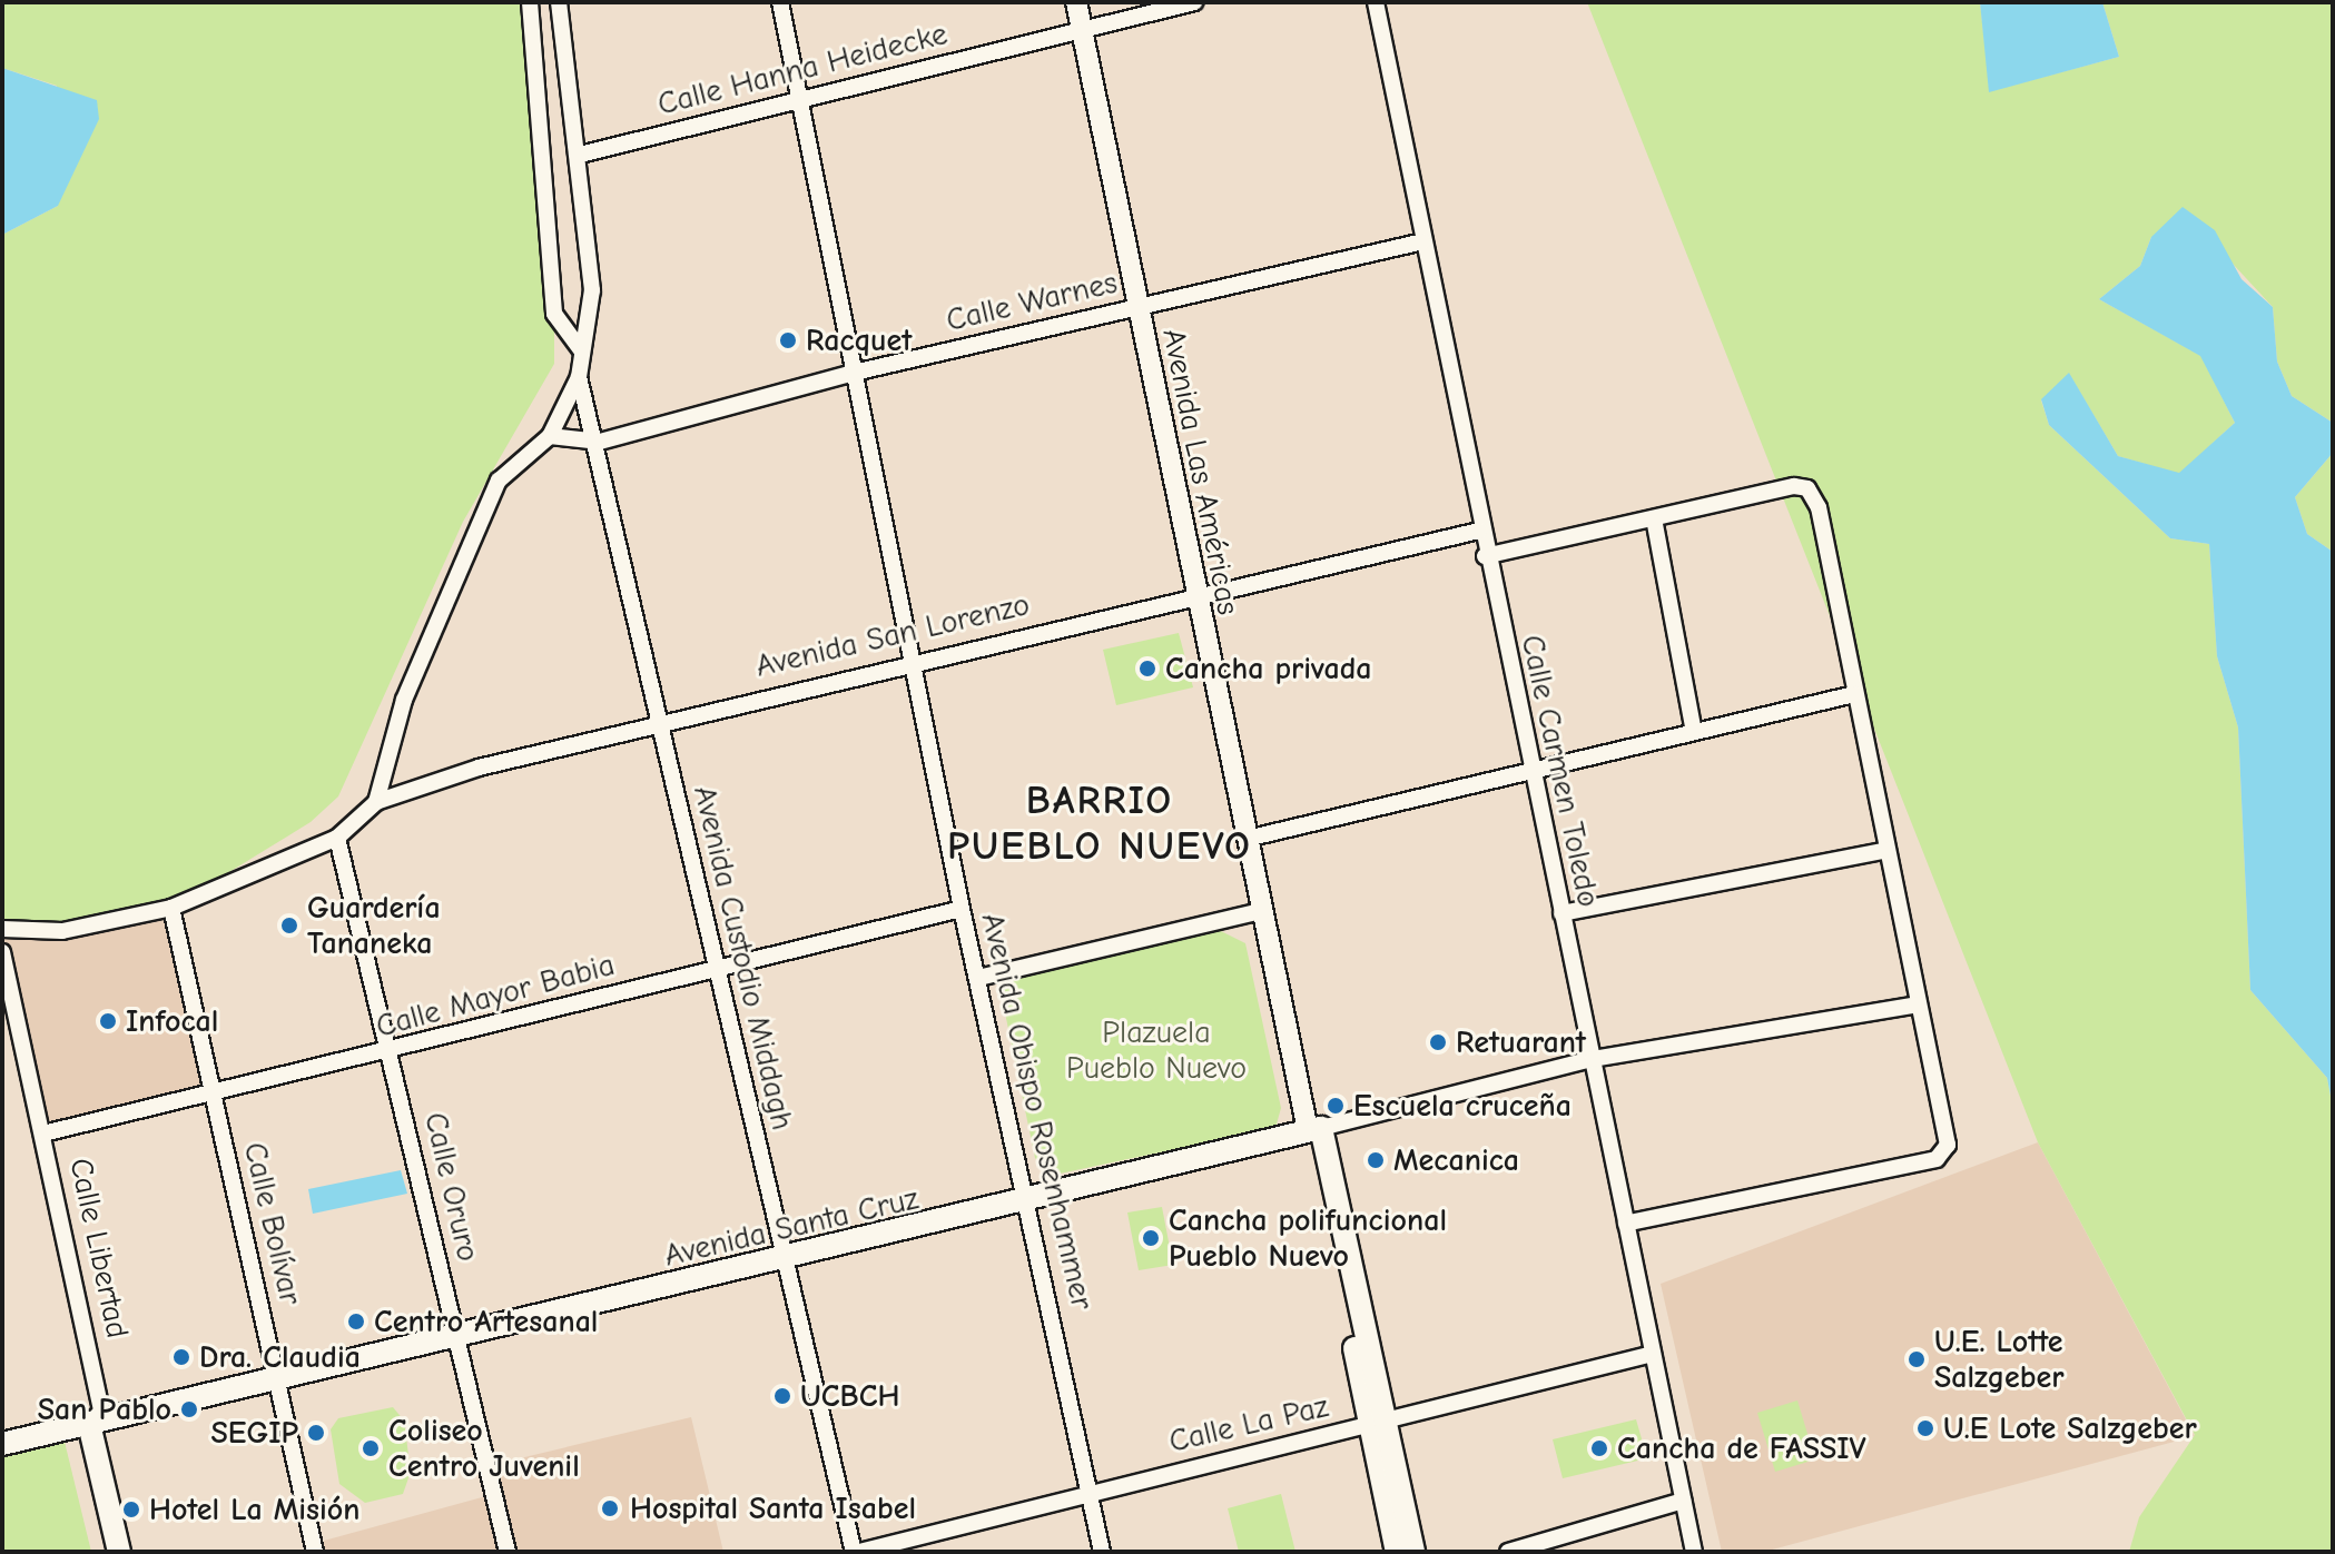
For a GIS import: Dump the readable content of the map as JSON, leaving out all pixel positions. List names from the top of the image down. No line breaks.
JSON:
{"streets":{"main road":["Avenida Las Américas","Avenida Santa Cruz","Calle Libertad"],"street":["Calle Hanna Heidecke","Calle Warnes","Avenida San Lorenzo","Calle Carmen Toledo","Avenida Custodio Middagh","Calle Mayor Babia","Avenida Obispo Rosenhammer","Calle Oruro","Calle Bolívar","Calle La Paz"]},"crossings":[["Calle Hanna Heidecke","Avenida Las Américas"],["Calle Hanna Heidecke","Avenida Obispo Rosenhammer"],["Calle Warnes","Avenida Las Américas"],["Calle Warnes","Calle Carmen Toledo"],["Calle Warnes","Avenida Custodio Middagh"],["Calle Warnes","Avenida Obispo Rosenhammer"],["Avenida Las Américas","Avenida San Lorenzo"],["Avenida Las Américas","Avenida Santa Cruz"],["Avenida Las Américas","Calle La Paz"],["Avenida San Lorenzo","Calle Carmen Toledo"],["Avenida San Lorenzo","Avenida Custodio Middagh"],["Avenida San Lorenzo","Avenida Obispo Rosenhammer"],["Avenida San Lorenzo","Calle Oruro"],["Avenida San Lorenzo","Calle Bolívar"],["Calle Carmen Toledo","Avenida Santa Cruz"],["Calle Carmen Toledo","Calle La Paz"],["Avenida Custodio Middagh","Calle Mayor Babia"],["Avenida Custodio Middagh","Avenida Santa Cruz"],["Avenida Custodio Middagh","Calle La Paz"],["Calle Mayor Babia","Avenida Obispo Rosenhammer"],["Calle Mayor Babia","Calle Oruro"],["Calle Mayor Babia","Calle Bolívar"],["Calle Mayor Babia","Calle Libertad"],["Avenida Obispo Rosenhammer","Avenida Santa Cruz"],["Avenida Obispo Rosenhammer","Calle La Paz"],["Calle Oruro","Avenida Santa Cruz"],["Calle Bolívar","Avenida Santa Cruz"],["Avenida Santa Cruz","Calle Libertad"]],"districts":["BARRIO PUEBLO NUEVO"],"parks":["Plazuela Pueblo Nuevo"],"places":["Racquet","Cancha privada","Guardería Tananeka","Infocal","Retuarant","Escuela cruceña","Mecanica","Cancha polifuncional Pueblo Nuevo","Centro Artesanal","Dra. Claudia","U.E. Lotte Salzgeber","UCBCH","San Pablo","U.E Lote Salzgeber","SEGIP","Coliseo Centro Juvenil","Cancha de FASSIV","Hospital Santa Isabel","Hotel La Misión"]}
